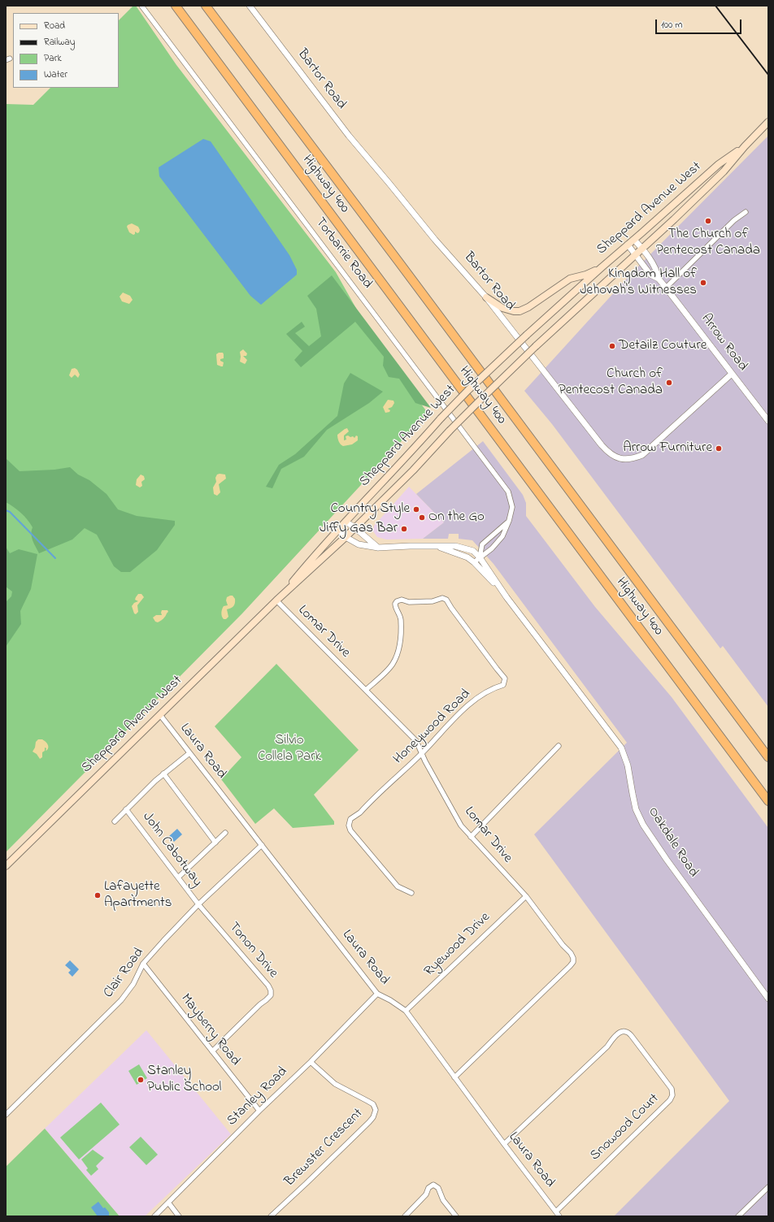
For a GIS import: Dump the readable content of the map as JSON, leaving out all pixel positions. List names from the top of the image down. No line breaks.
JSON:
{"streets":{"highway":["Highway 400"],"main road":["Sheppard Avenue West"],"street":["Bartor Road","Torbarrie Road","Arrow Road","Lomar Drive","Honeywood Road","Laura Road","Oakdale Road","John Cabotway","Ryewood Drive","Tonon Drive","Clair Road","Mayberry Road","Stanley Road","Snowood Court","Brewster Crescent"]},"crossings":[["Bartor Road","Arrow Road"],["Sheppard Avenue West","Arrow Road"],["Sheppard Avenue West","Lomar Drive"],["Sheppard Avenue West","Laura Road"],["Sheppard Avenue West","Oakdale Road"],["Torbarrie Road","Oakdale Road"],["Lomar Drive","Honeywood Road"],["Lomar Drive","Laura Road"],["Lomar Drive","Ryewood Drive"],["Laura Road","John Cabotway"],["Laura Road","Ryewood Drive"],["Laura Road","Clair Road"],["Laura Road","Stanley Road"],["Laura Road","Snowood Court"],["John Cabotway","Tonon Drive"],["John Cabotway","Clair Road"],["Tonon Drive","Clair Road"],["Tonon Drive","Mayberry Road"],["Clair Road","Mayberry Road"],["Mayberry Road","Stanley Road"],["Stanley Road","Brewster Crescent"]],"parks":["Silvio Collela Park"],"places":["The Church of Pentecost Canada","Kingdom Hall of Jehovah's Witnesses","Detailz Couture","Church of Pentecost Canada","Arrow Furniture","Country Style","On the Go","Jiffy Gas Bar","Lafayette Apartments","Stanley Public School"],"legend":["Road","Railway","Park","Water"],"scale_bar":"100 m"}
